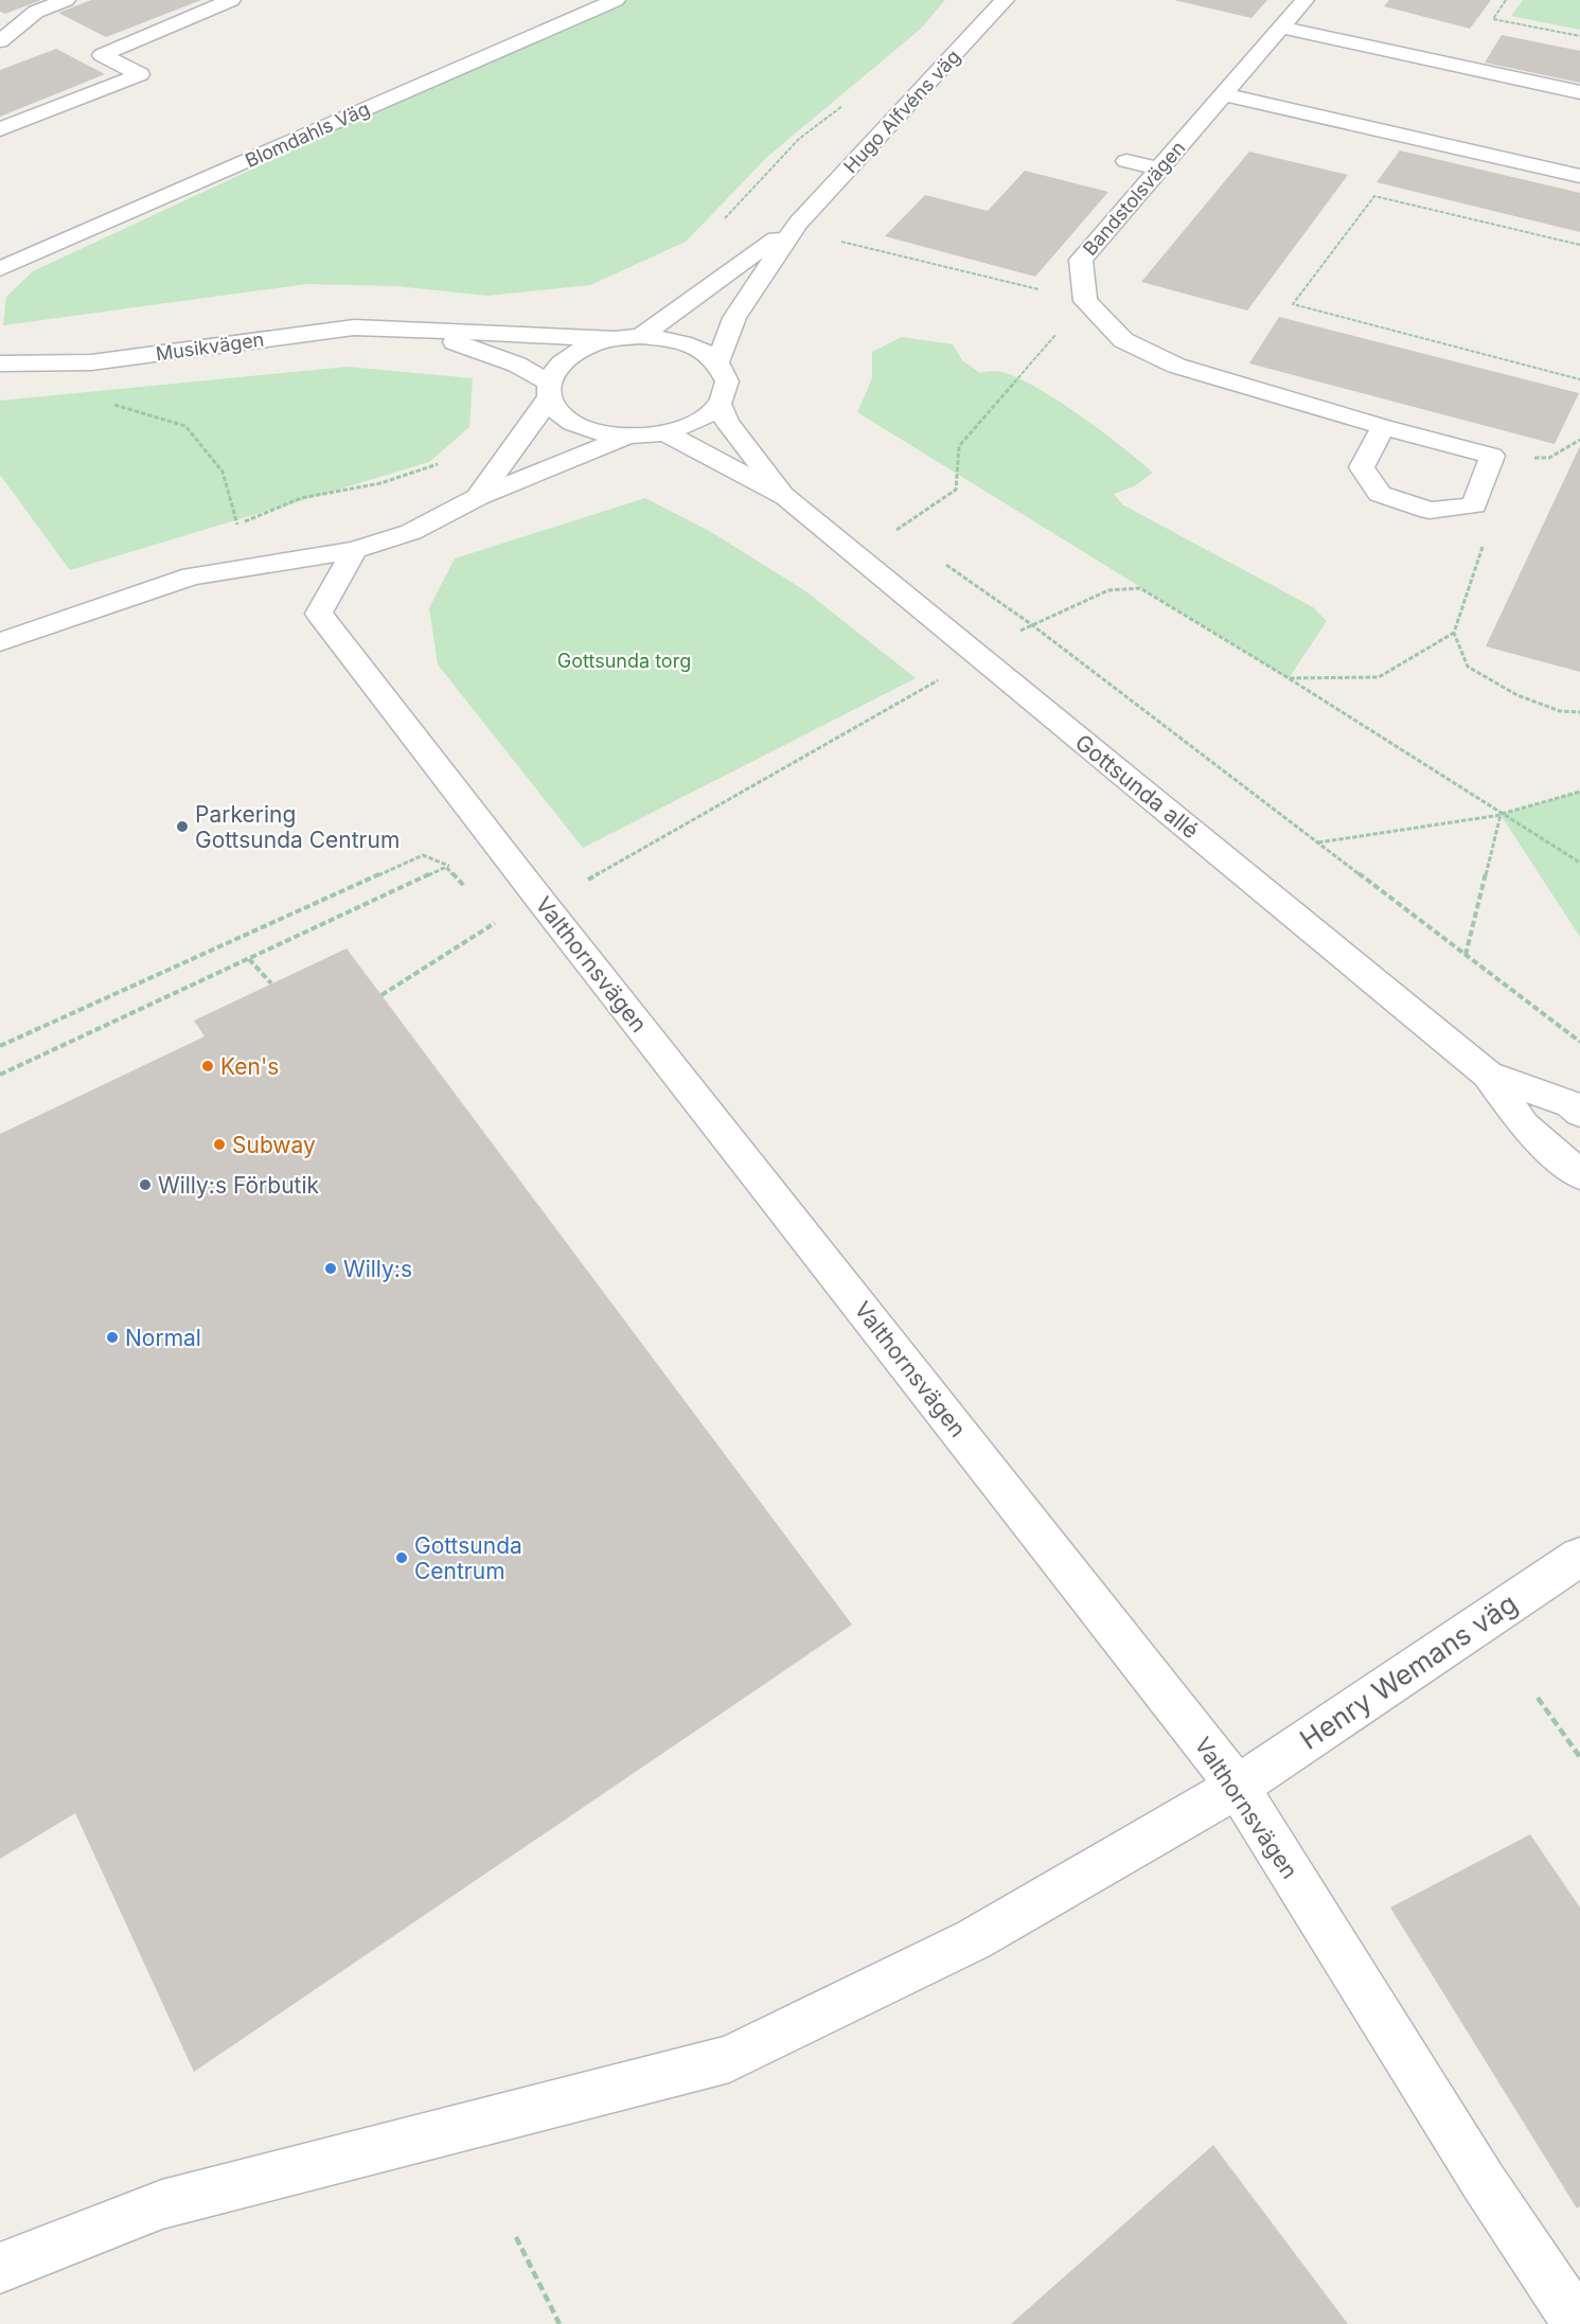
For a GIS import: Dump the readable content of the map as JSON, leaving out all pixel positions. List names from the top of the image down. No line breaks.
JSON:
{"streets":{"street":["Hugo Alfvéns väg","Blomdahls Väg","Bandstolsvägen","Musikvägen","Gottsunda allé","Valthornsvägen","Henry Wemans väg"]},"crossings":[["Hugo Alfvéns väg","Musikvägen"],["Hugo Alfvéns väg","Gottsunda allé"],["Musikvägen","Gottsunda allé"],["Valthornsvägen","Henry Wemans väg"]],"parks":["Gottsunda torg"],"places":["Parkering Gottsunda Centrum","Ken's","Subway","Willy:s Förbutik","Willy:s","Normal","Gottsunda Centrum"]}
